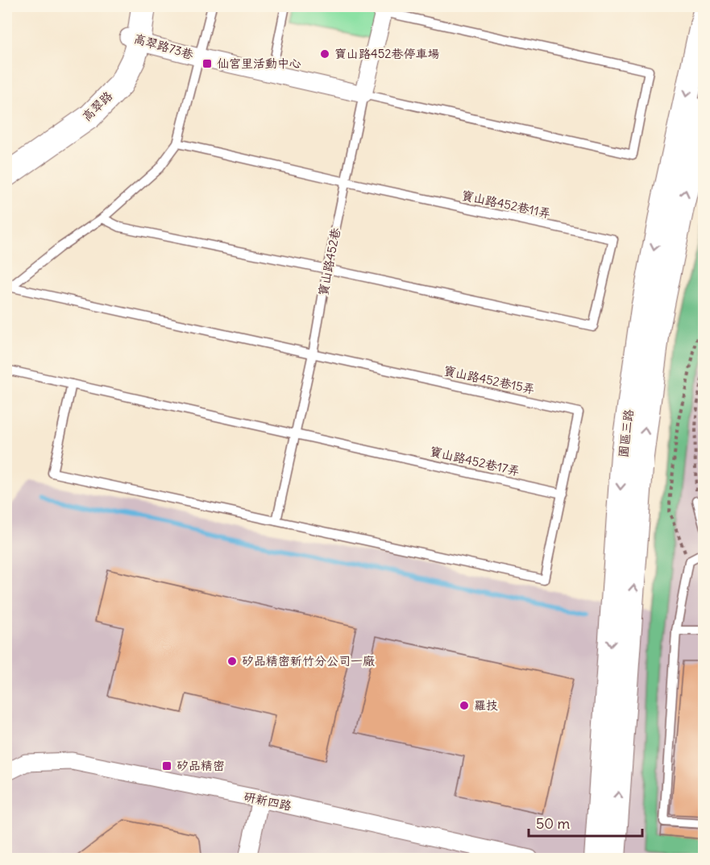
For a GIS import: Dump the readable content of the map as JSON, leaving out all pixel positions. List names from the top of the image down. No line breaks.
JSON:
{"streets":{"street":["高翠路73巷","高翠路","寶山路452巷","園區三路","研新四路"],"lane":["寶山路452巷11弄","寶山路452巷15弄","寶山路452巷17弄"]},"crossings":[["高翠路73巷","高翠路"],["高翠路73巷","寶山路452巷"],["寶山路452巷11弄","寶山路452巷"],["寶山路452巷","寶山路452巷15弄"],["寶山路452巷","寶山路452巷17弄"],["寶山路452巷15弄","寶山路452巷17弄"]],"places":{"other":["寶山路452巷停車場","矽品精密新竹分公司一廠","羅技"],"transit":["仙宮里活動中心","矽品精密"]},"scale_bar":"50 m"}
